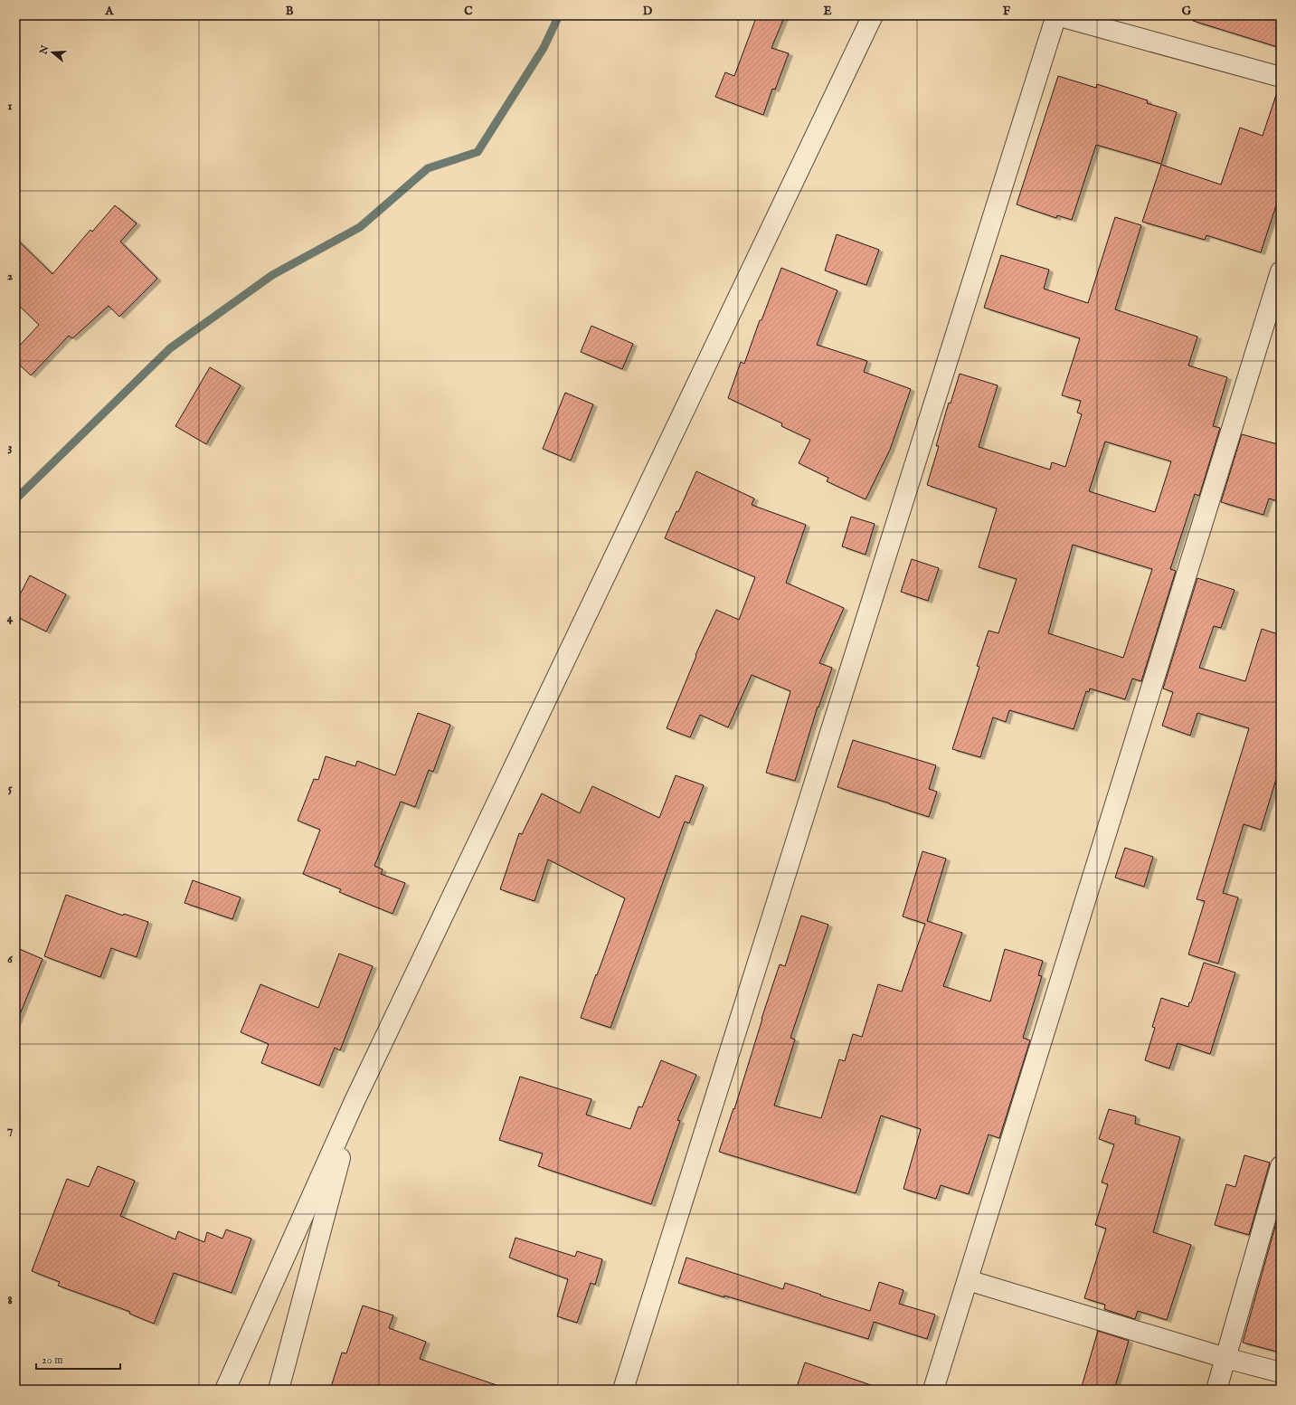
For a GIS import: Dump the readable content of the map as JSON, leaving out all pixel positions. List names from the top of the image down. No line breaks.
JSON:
{"scale_bar":"20 m","north":"left","grid":{"columns":["A","B","C","D","E","F","G"],"rows":["1","2","3","4","5","6","7","8"]}}
